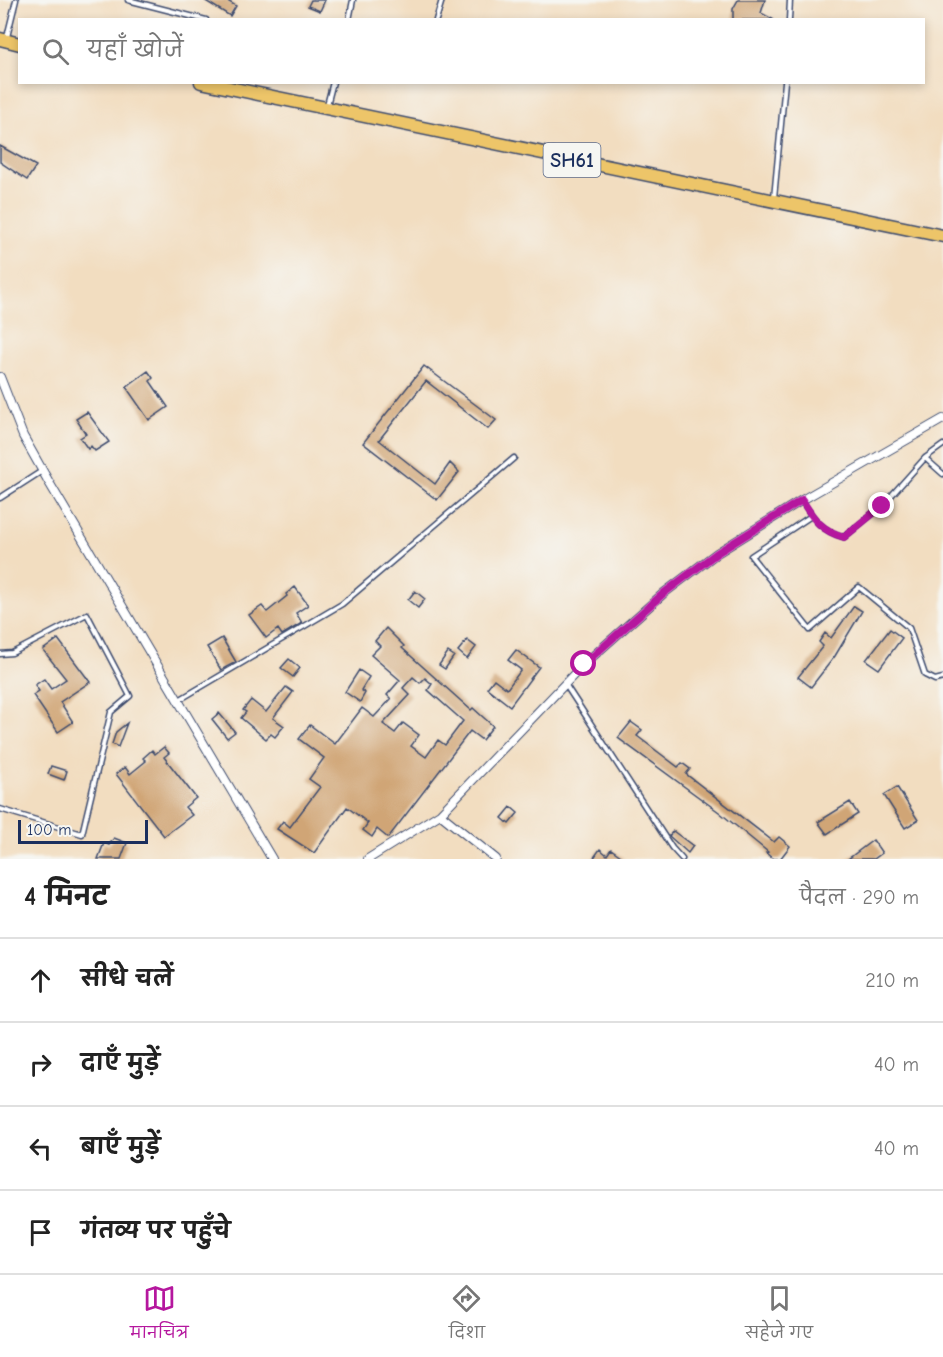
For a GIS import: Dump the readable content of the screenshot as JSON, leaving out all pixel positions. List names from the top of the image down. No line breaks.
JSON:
{"streets":{"main road":["SH61"]},"scale_bar":"100 m","page":{"search":"यहाँ खोजें","scale":"100 m","heading":["4 मिनट","पैदल · 290 m"],"list":[["सीधे चलें","210 m"],["दाएँ मुड़ें","40 m"],["बाएँ मुड़ें","40 m"],"गंतव्य पर पहुँचे"],"nav":["मानचित्र","दिशा","सहेजे गए"]}}
